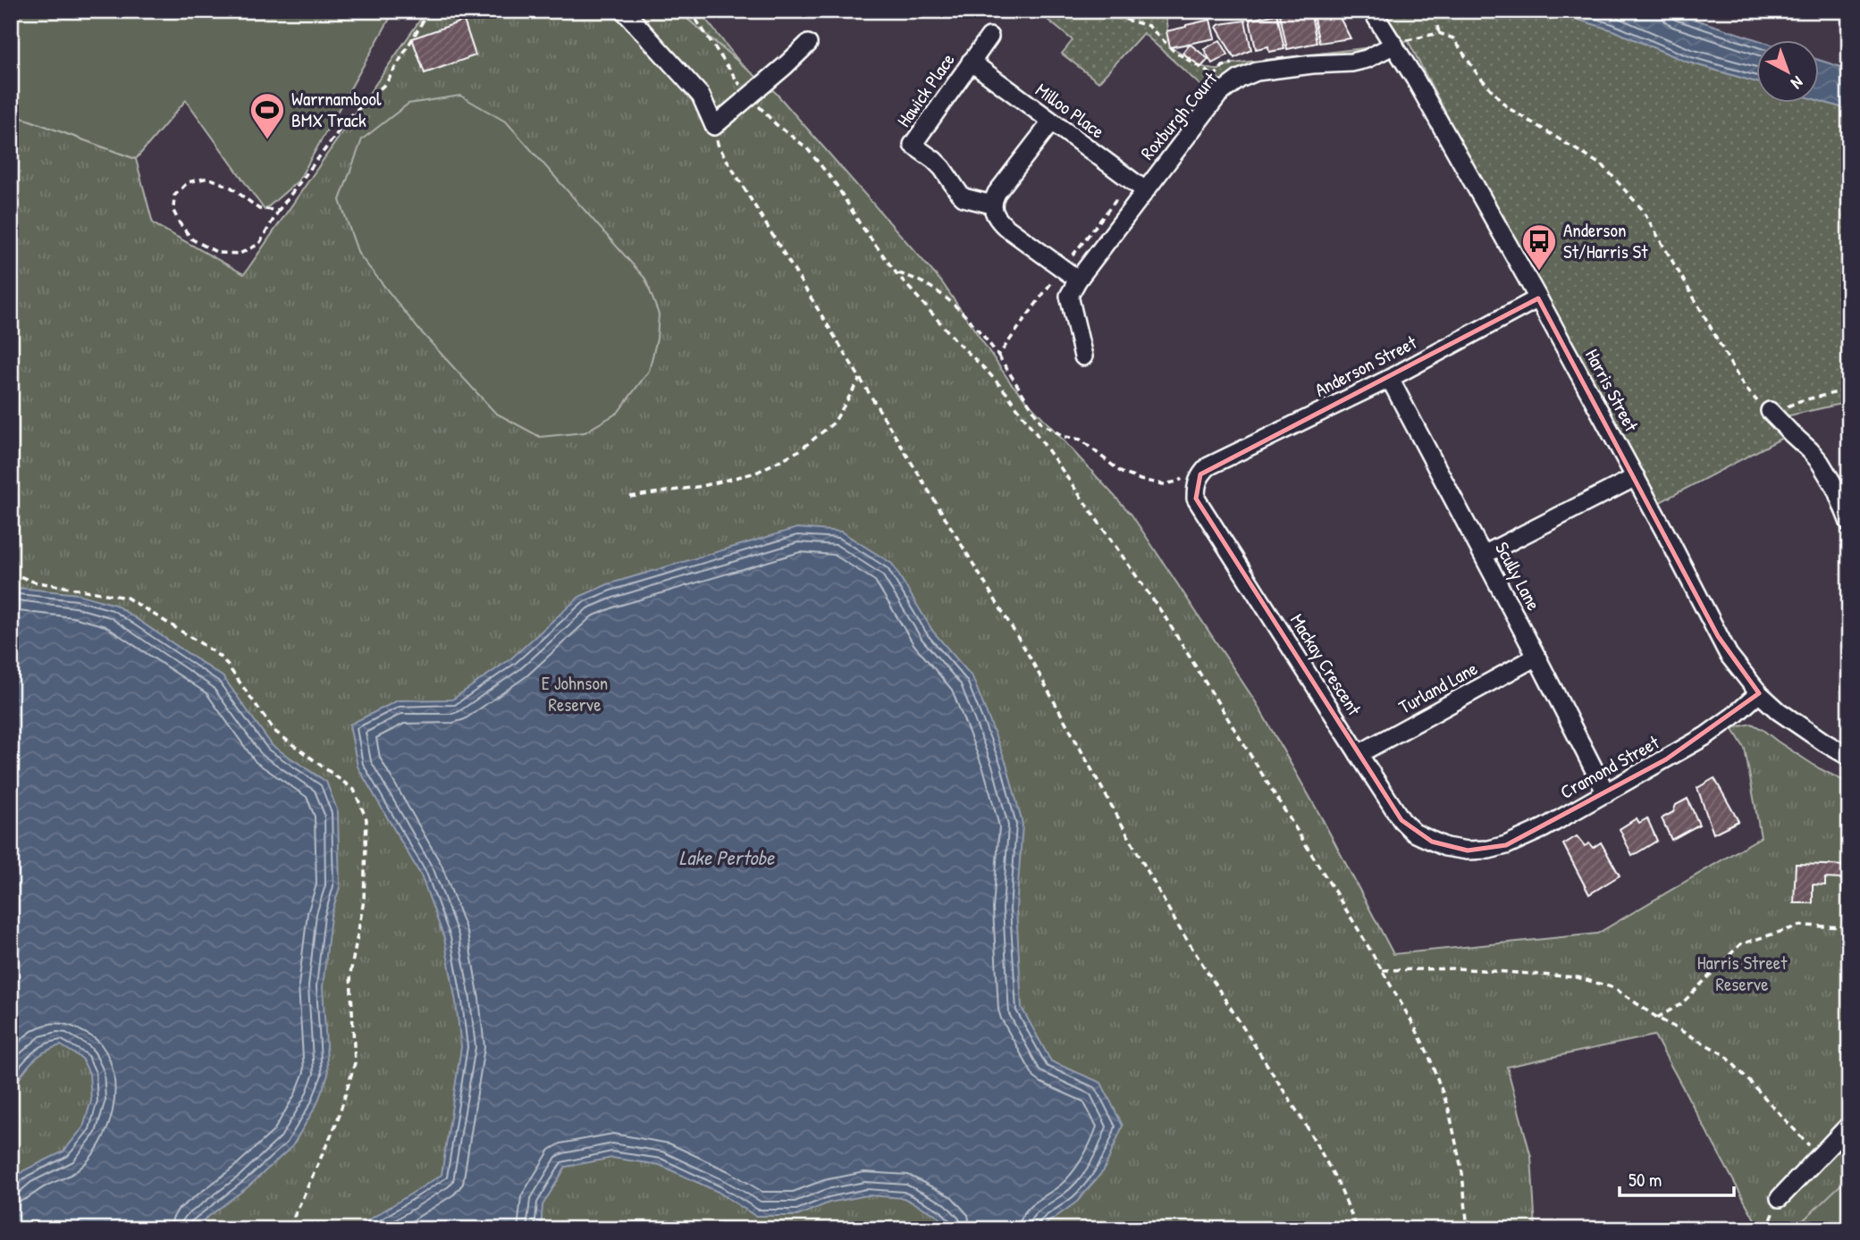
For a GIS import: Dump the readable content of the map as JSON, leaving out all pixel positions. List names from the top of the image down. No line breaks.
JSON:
{"streets":{"street":["Hawick Place","Milloo Place","Roxburgh Court","Anderson Street","Harris Street","Scully Lane","Mackay Crescent","Turland Lane","Cramond Street"]},"crossings":[["Hawick Place","Milloo Place"],["Milloo Place","Roxburgh Court"],["Roxburgh Court","Harris Street"],["Anderson Street","Harris Street"],["Anderson Street","Scully Lane"],["Anderson Street","Mackay Crescent"],["Harris Street","Cramond Street"],["Scully Lane","Turland Lane"],["Scully Lane","Cramond Street"],["Mackay Crescent","Turland Lane"],["Mackay Crescent","Cramond Street"]],"water":["Lake Pertobe"],"parks":["E Johnson Reserve","Harris Street Reserve"],"places":{"sports":["Warrnambool BMX Track"],"bus stop":["Anderson St/Harris St"]},"scale_bar":"50 m","north":"bottom right"}
